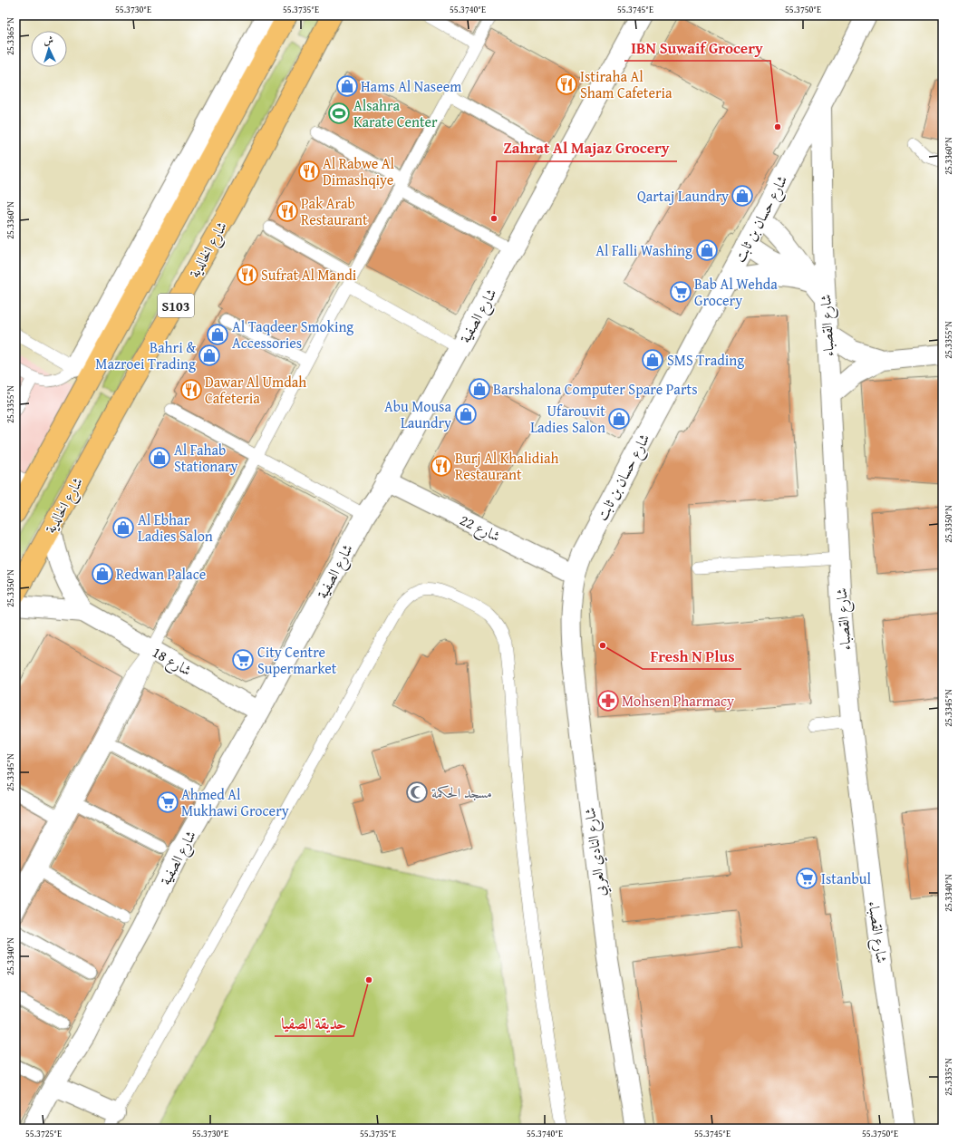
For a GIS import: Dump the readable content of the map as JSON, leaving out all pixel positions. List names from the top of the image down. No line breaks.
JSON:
{"streets":{"main road":["شارع الخالدية","S103"],"street":["شارع حسان بن ثابت","شارع الصفية","شارع القصباء","شارع 22","شارع 18","شارع النادي العربي"]},"crossings":[["شارع حسان بن ثابت","شارع القصباء"],["شارع حسان بن ثابت","شارع 22"],["شارع حسان بن ثابت","شارع النادي العربي"],["شارع الخالدية","شارع 18"],["شارع الصفية","شارع 22"],["شارع الصفية","شارع 18"],["شارع 22","شارع النادي العربي"]],"places":{"restaurant":["Istiraha Al Sham Cafeteria","Al Rabwe Al Dimashqiye","Pak Arab Restaurant","Sufrat Al Mandi","Dawar Al Umdah Cafeteria","Burj Al Khalidiah Restaurant"],"shop":["Hams Al Naseem","Qartaj Laundry","Al Falli Washing","Al Taqdeer Smoking Accessories","Bahri & Mazroei Trading","SMS Trading","Barshalona Computer Spare Parts","Abu Mousa Laundry","Ufarouvit Ladies Salon","Al Fahab Stationary","Al Ebhar Ladies Salon","Redwan Palace"],"sports":["Alsahra Karate Center"],"other":["IBN Suwaif Grocery","Zahrat Al Majaz Grocery","Fresh N Plus","حديقة الصفيا"],"supermarket":["Bab Al Wehda Grocery","City Centre Supermarket","Ahmed Al Mukhawi Grocery","Istanbul"],"pharmacy":["Mohsen Pharmacy"],"mosque":["مسجد الحكمة"]},"north":"top","coordinates":["55.3730°E","55.3735°E","55.3740°E","55.3745°E","55.3750°E","25.3365°N","25.3360°N","25.3355°N","25.3350°N","25.3345°N","25.3340°N","25.3335°N","55.3725°E"]}
